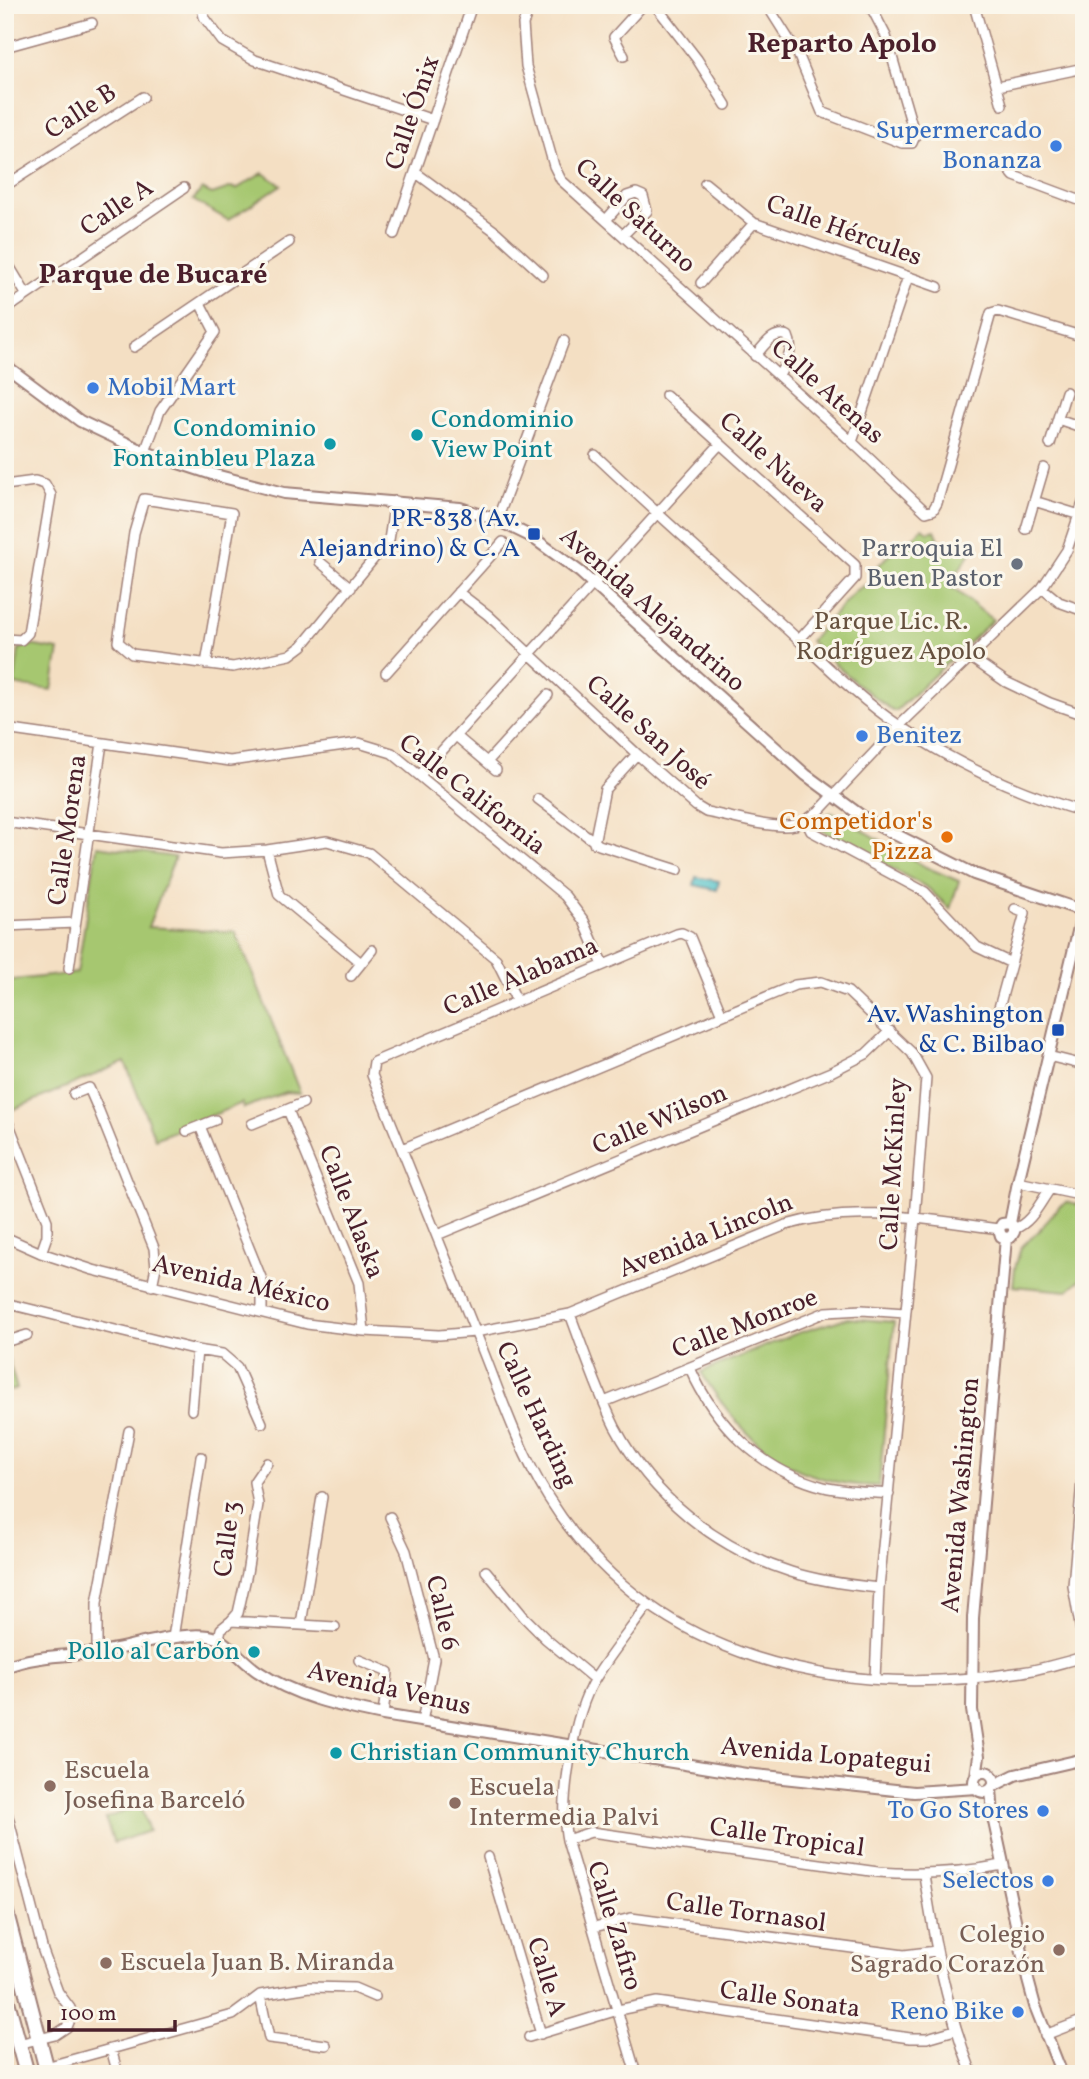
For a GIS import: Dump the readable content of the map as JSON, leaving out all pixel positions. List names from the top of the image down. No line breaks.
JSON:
{"streets":{"street":["Calle B","Calle Ónix","Calle A","Calle Saturno","Calle Hércules","Calle Atenas","Calle Nueva","Avenida Alejandrino","Calle San José","Calle California","Calle Morena","Calle Alabama","Calle Wilson","Calle McKinley","Calle Alaska","Avenida Lincoln","Avenida México","Calle Monroe","Calle Harding","Avenida Washington","Calle 3","Calle 6","Avenida Venus","Avenida Lopategui","Calle Tropical","Calle Tornasol","Calle Zafiro","Calle Sonata"]},"crossings":[["Calle A","Calle Zafiro"],["Calle A","Calle Sonata"],["Calle Saturno","Calle Atenas"],["Calle California","Calle Morena"],["Calle California","Calle Alabama"],["Calle Alabama","Calle McKinley"],["Calle Alabama","Calle Harding"],["Calle Wilson","Calle McKinley"],["Calle Wilson","Calle Harding"],["Calle McKinley","Avenida Lincoln"],["Calle McKinley","Calle Monroe"],["Calle McKinley","Calle Harding"],["Calle Alaska","Avenida México"],["Avenida Lincoln","Avenida México"],["Avenida Lincoln","Calle Harding"],["Avenida Lincoln","Avenida Washington"],["Avenida México","Calle Harding"],["Calle Harding","Avenida Washington"],["Calle Harding","Calle Zafiro"],["Avenida Washington","Avenida Lopategui"],["Avenida Washington","Calle Tropical"],["Calle 3","Avenida Venus"],["Calle 6","Avenida Venus"],["Avenida Venus","Avenida Lopategui"],["Avenida Venus","Calle Zafiro"],["Avenida Lopategui","Calle Zafiro"],["Calle Tropical","Calle Zafiro"],["Calle Tornasol","Calle Zafiro"],["Calle Zafiro","Calle Sonata"]],"districts":["Reparto Apolo","Parque de Bucaré"],"parks":["Parque Lic. R. Rodríguez Apolo"],"places":{"other":["Supermercado Bonanza","Mobil Mart","Condominio View Point","Condominio Fontainbleu Plaza","Parroquia El Buen Pastor","Benitez","Competidor's Pizza","Pollo al Carbón","Christian Community Church","Escuela Josefina Barceló","Escuela Intermedia Palvi","To Go Stores","Selectos","Colegio Sagrado Corazón","Escuela Juan B. Miranda","Reno Bike"],"transit":["PR-838 (Av. Alejandrino) & C. A","Av. Washington & C. Bilbao"]},"scale_bar":"100 m"}
